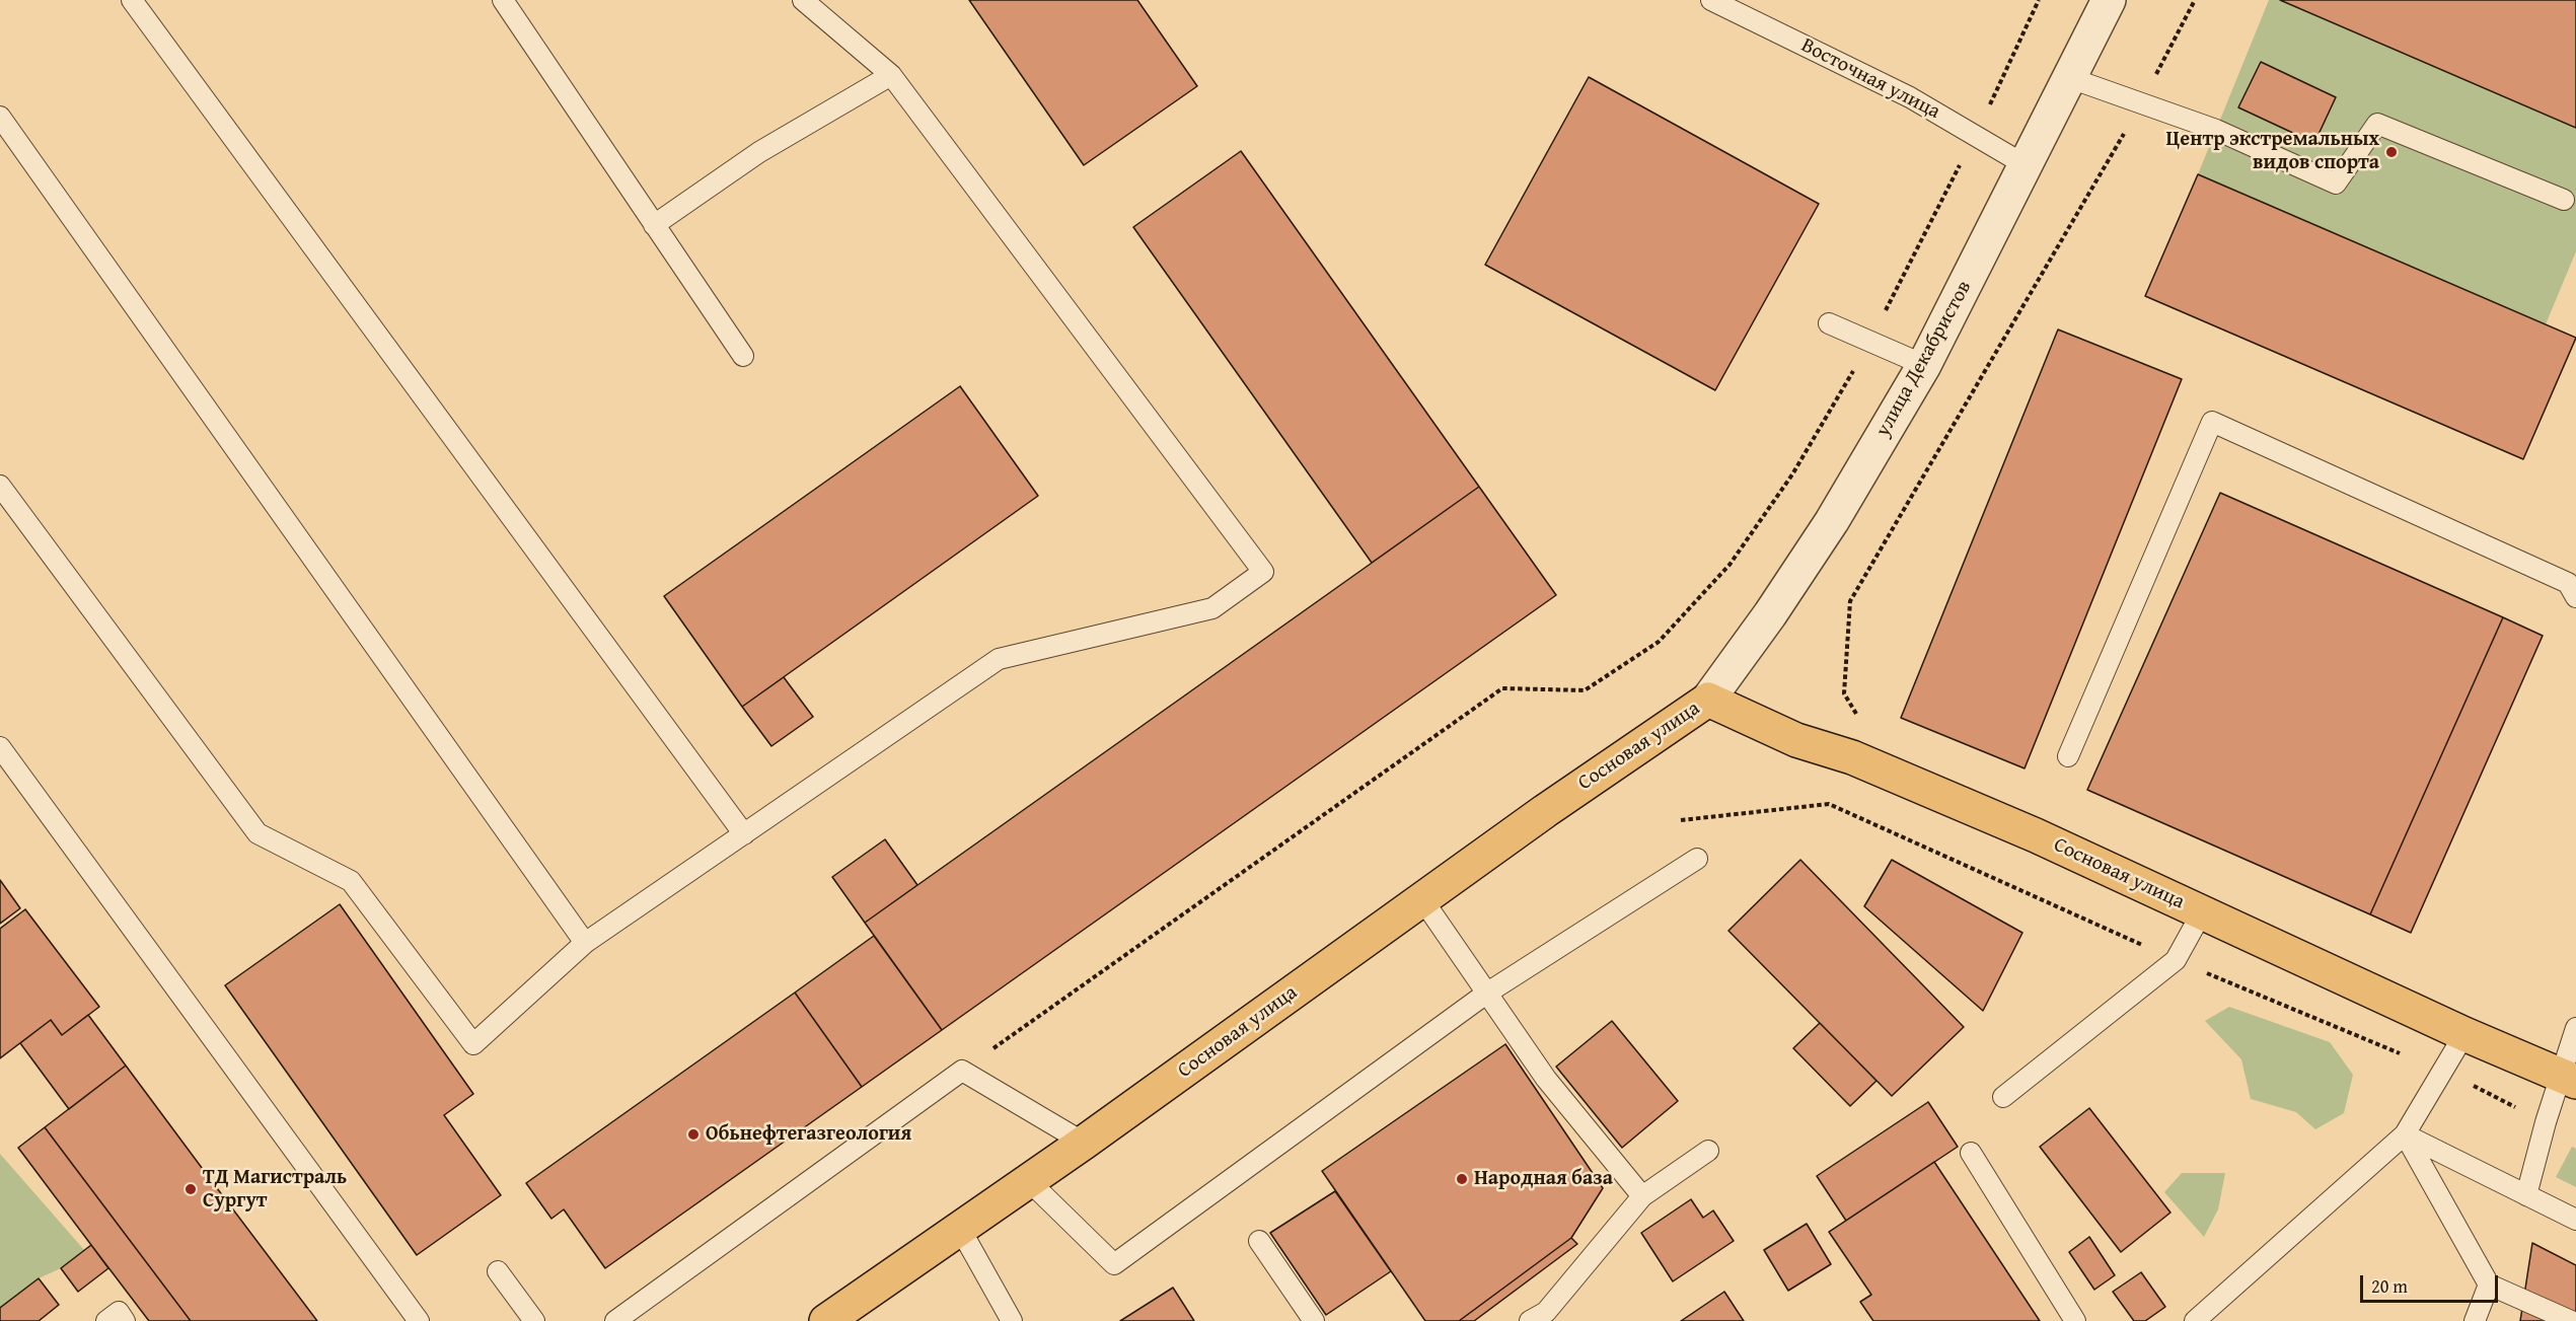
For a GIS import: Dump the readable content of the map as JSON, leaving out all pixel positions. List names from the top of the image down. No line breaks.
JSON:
{"streets":{"main road":["Сосновая улица"],"street":["улица Декабристов"],"lane":["Восточная улица"]},"crossings":[["Восточная улица","улица Декабристов"],["улица Декабристов","Сосновая улица"]],"places":["Центр экстремальных видов спорта","Обьнефтегазгеология","Народная база","ТД Магистраль Сургут"],"scale_bar":"20 m"}
